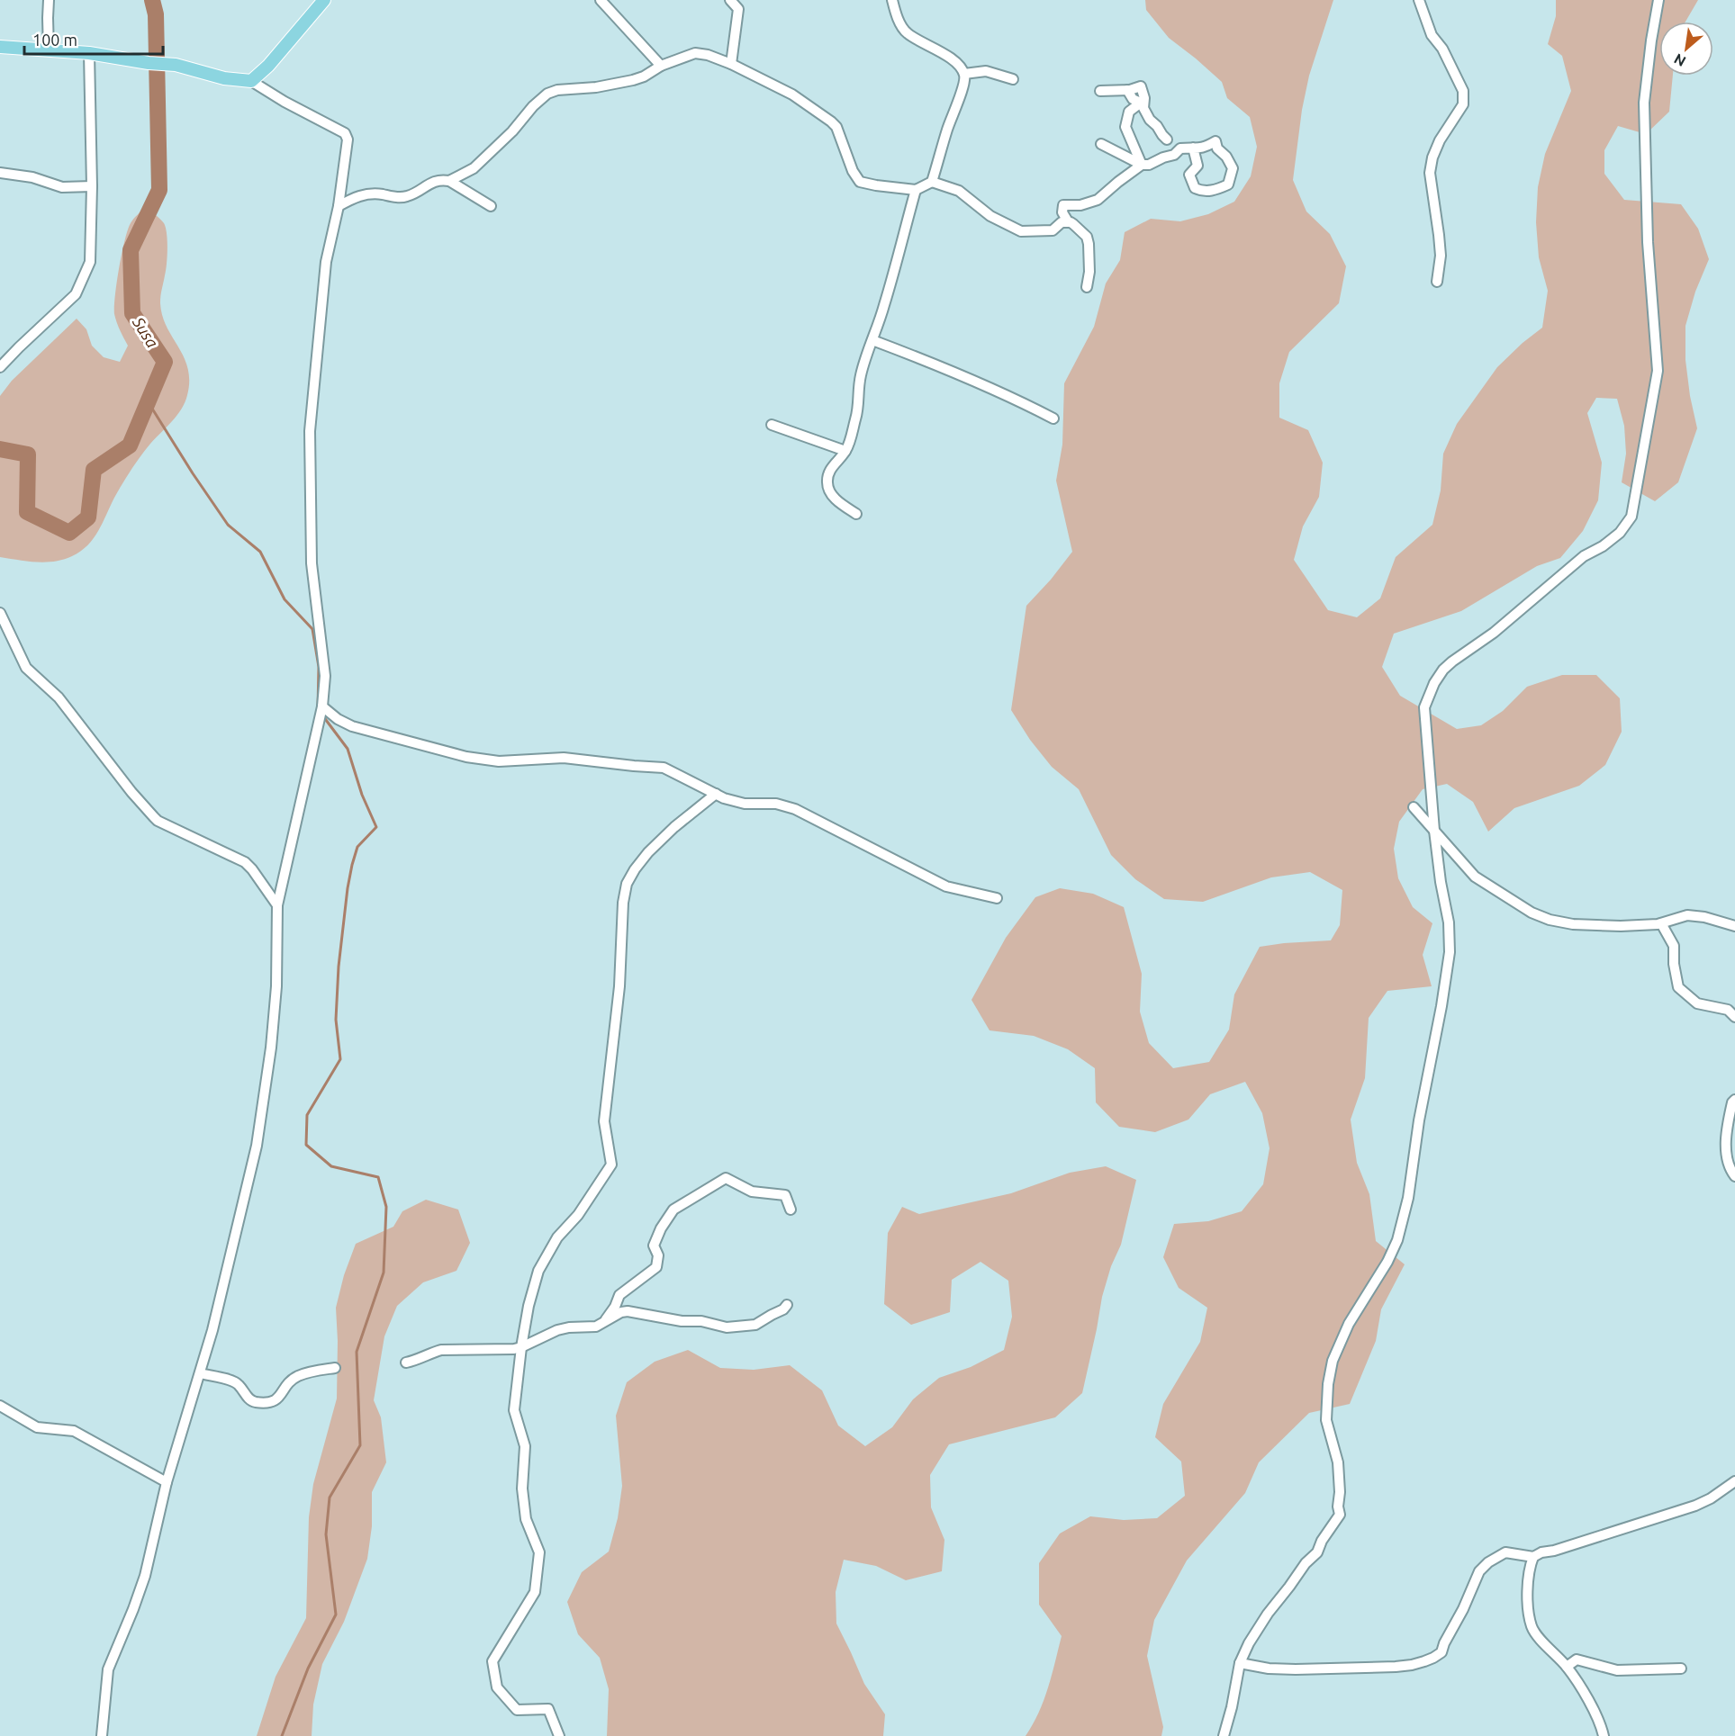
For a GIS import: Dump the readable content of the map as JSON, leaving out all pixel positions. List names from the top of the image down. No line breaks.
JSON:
{"water":["Susa"],"scale_bar":"100 m","north":"bottom left"}
